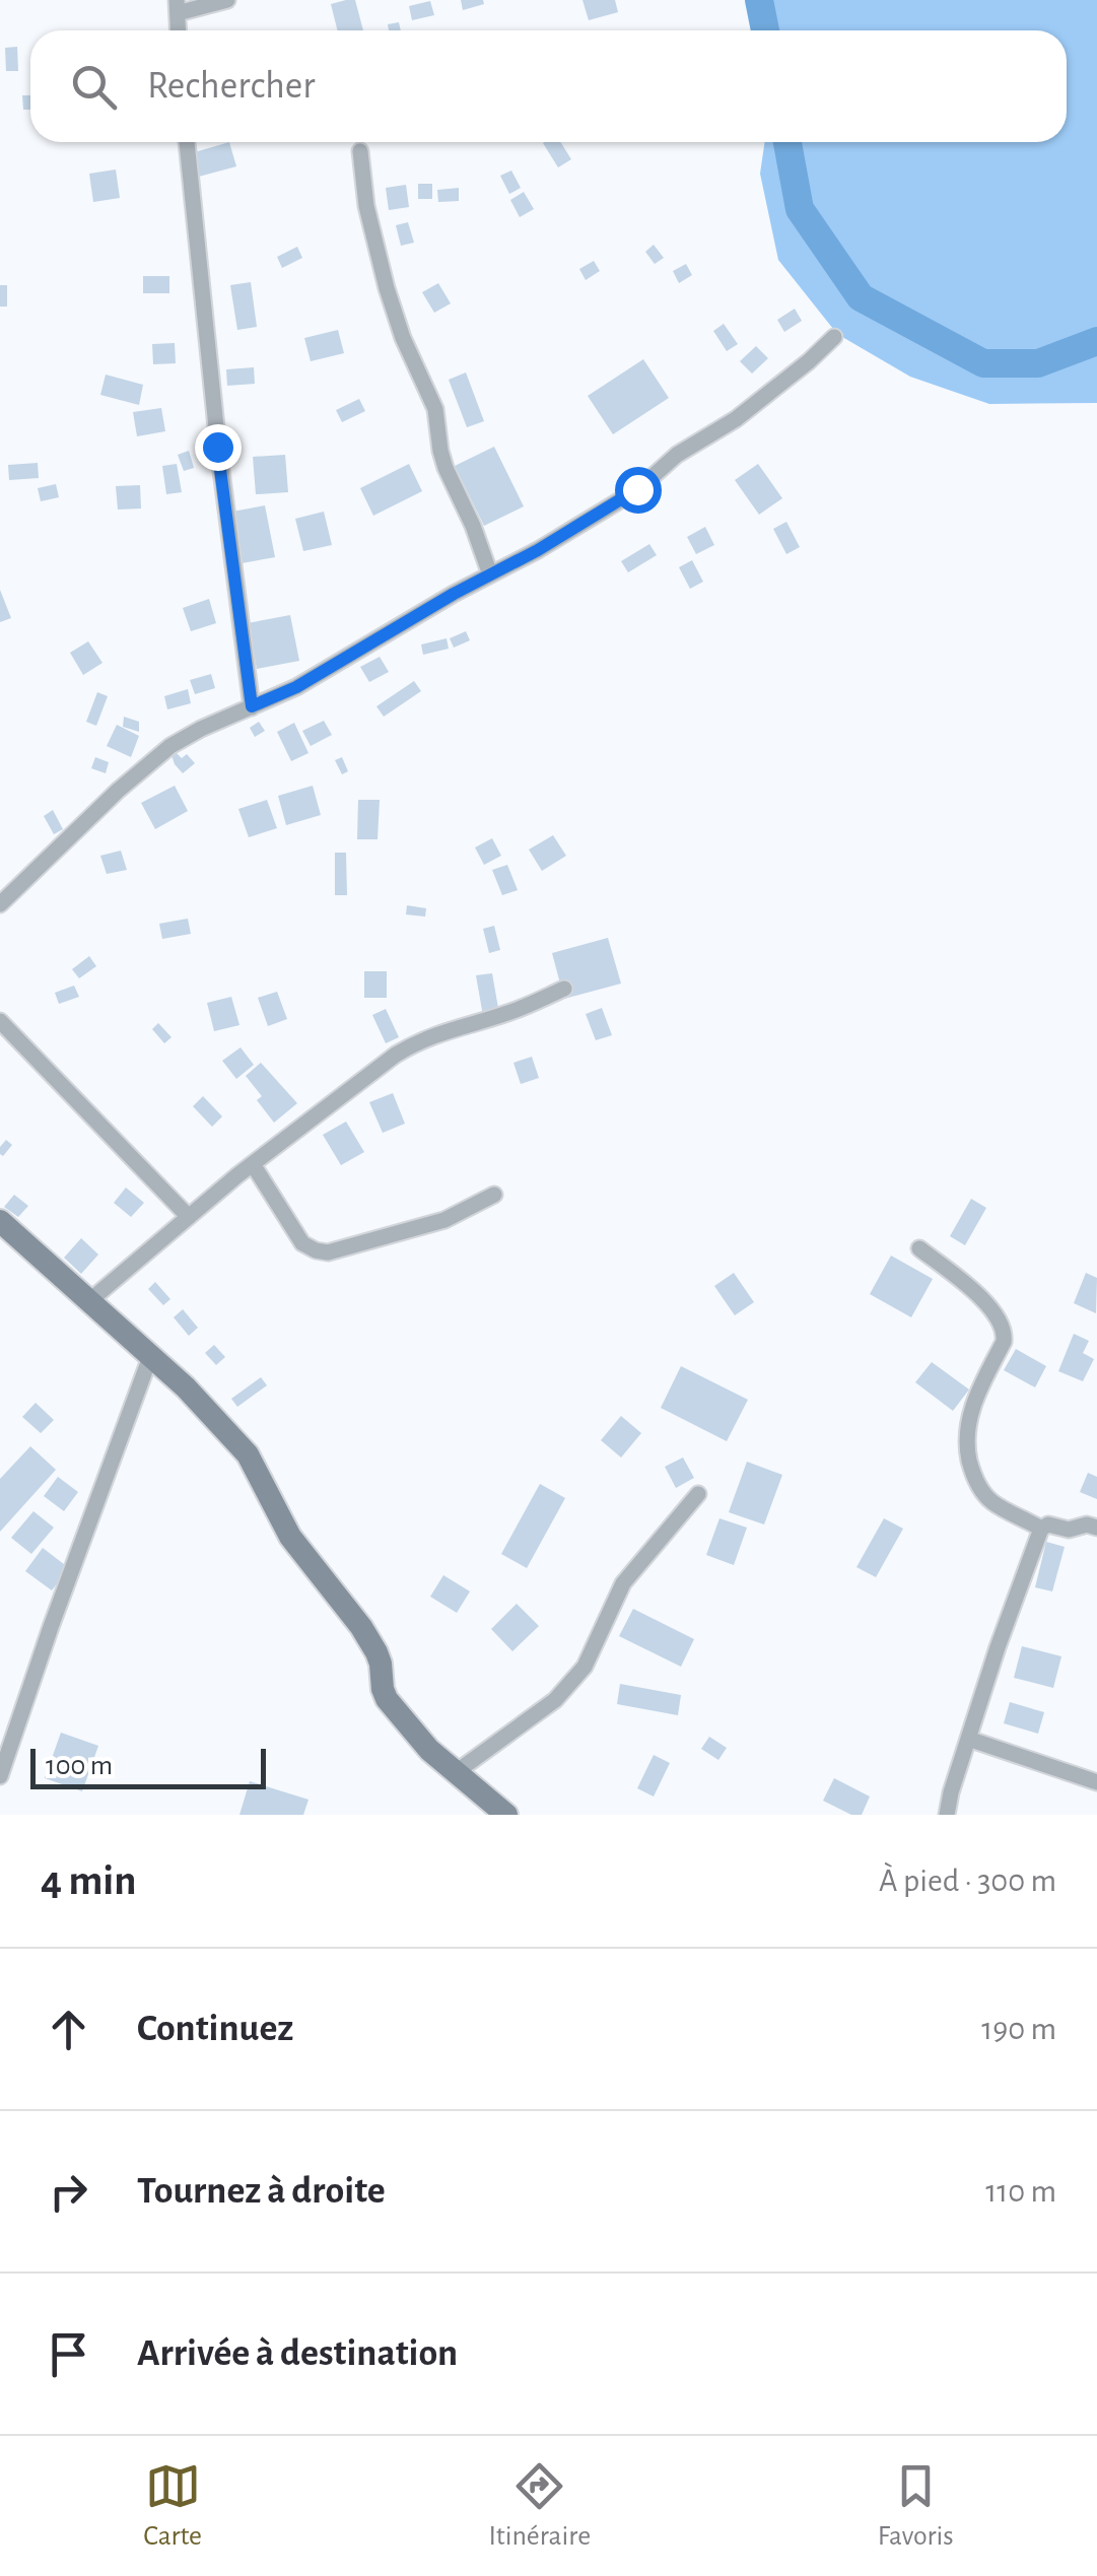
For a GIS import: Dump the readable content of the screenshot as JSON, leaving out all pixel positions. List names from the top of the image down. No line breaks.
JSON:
{"scale_bar":"100 m","page":{"search":"Rechercher","scale":"100 m","heading":["4 min","À pied · 300 m"],"list":[["Continuez","190 m"],["Tournez à droite","110 m"],"Arrivée à destination"],"nav":["Carte","Itinéraire","Favoris"]}}
